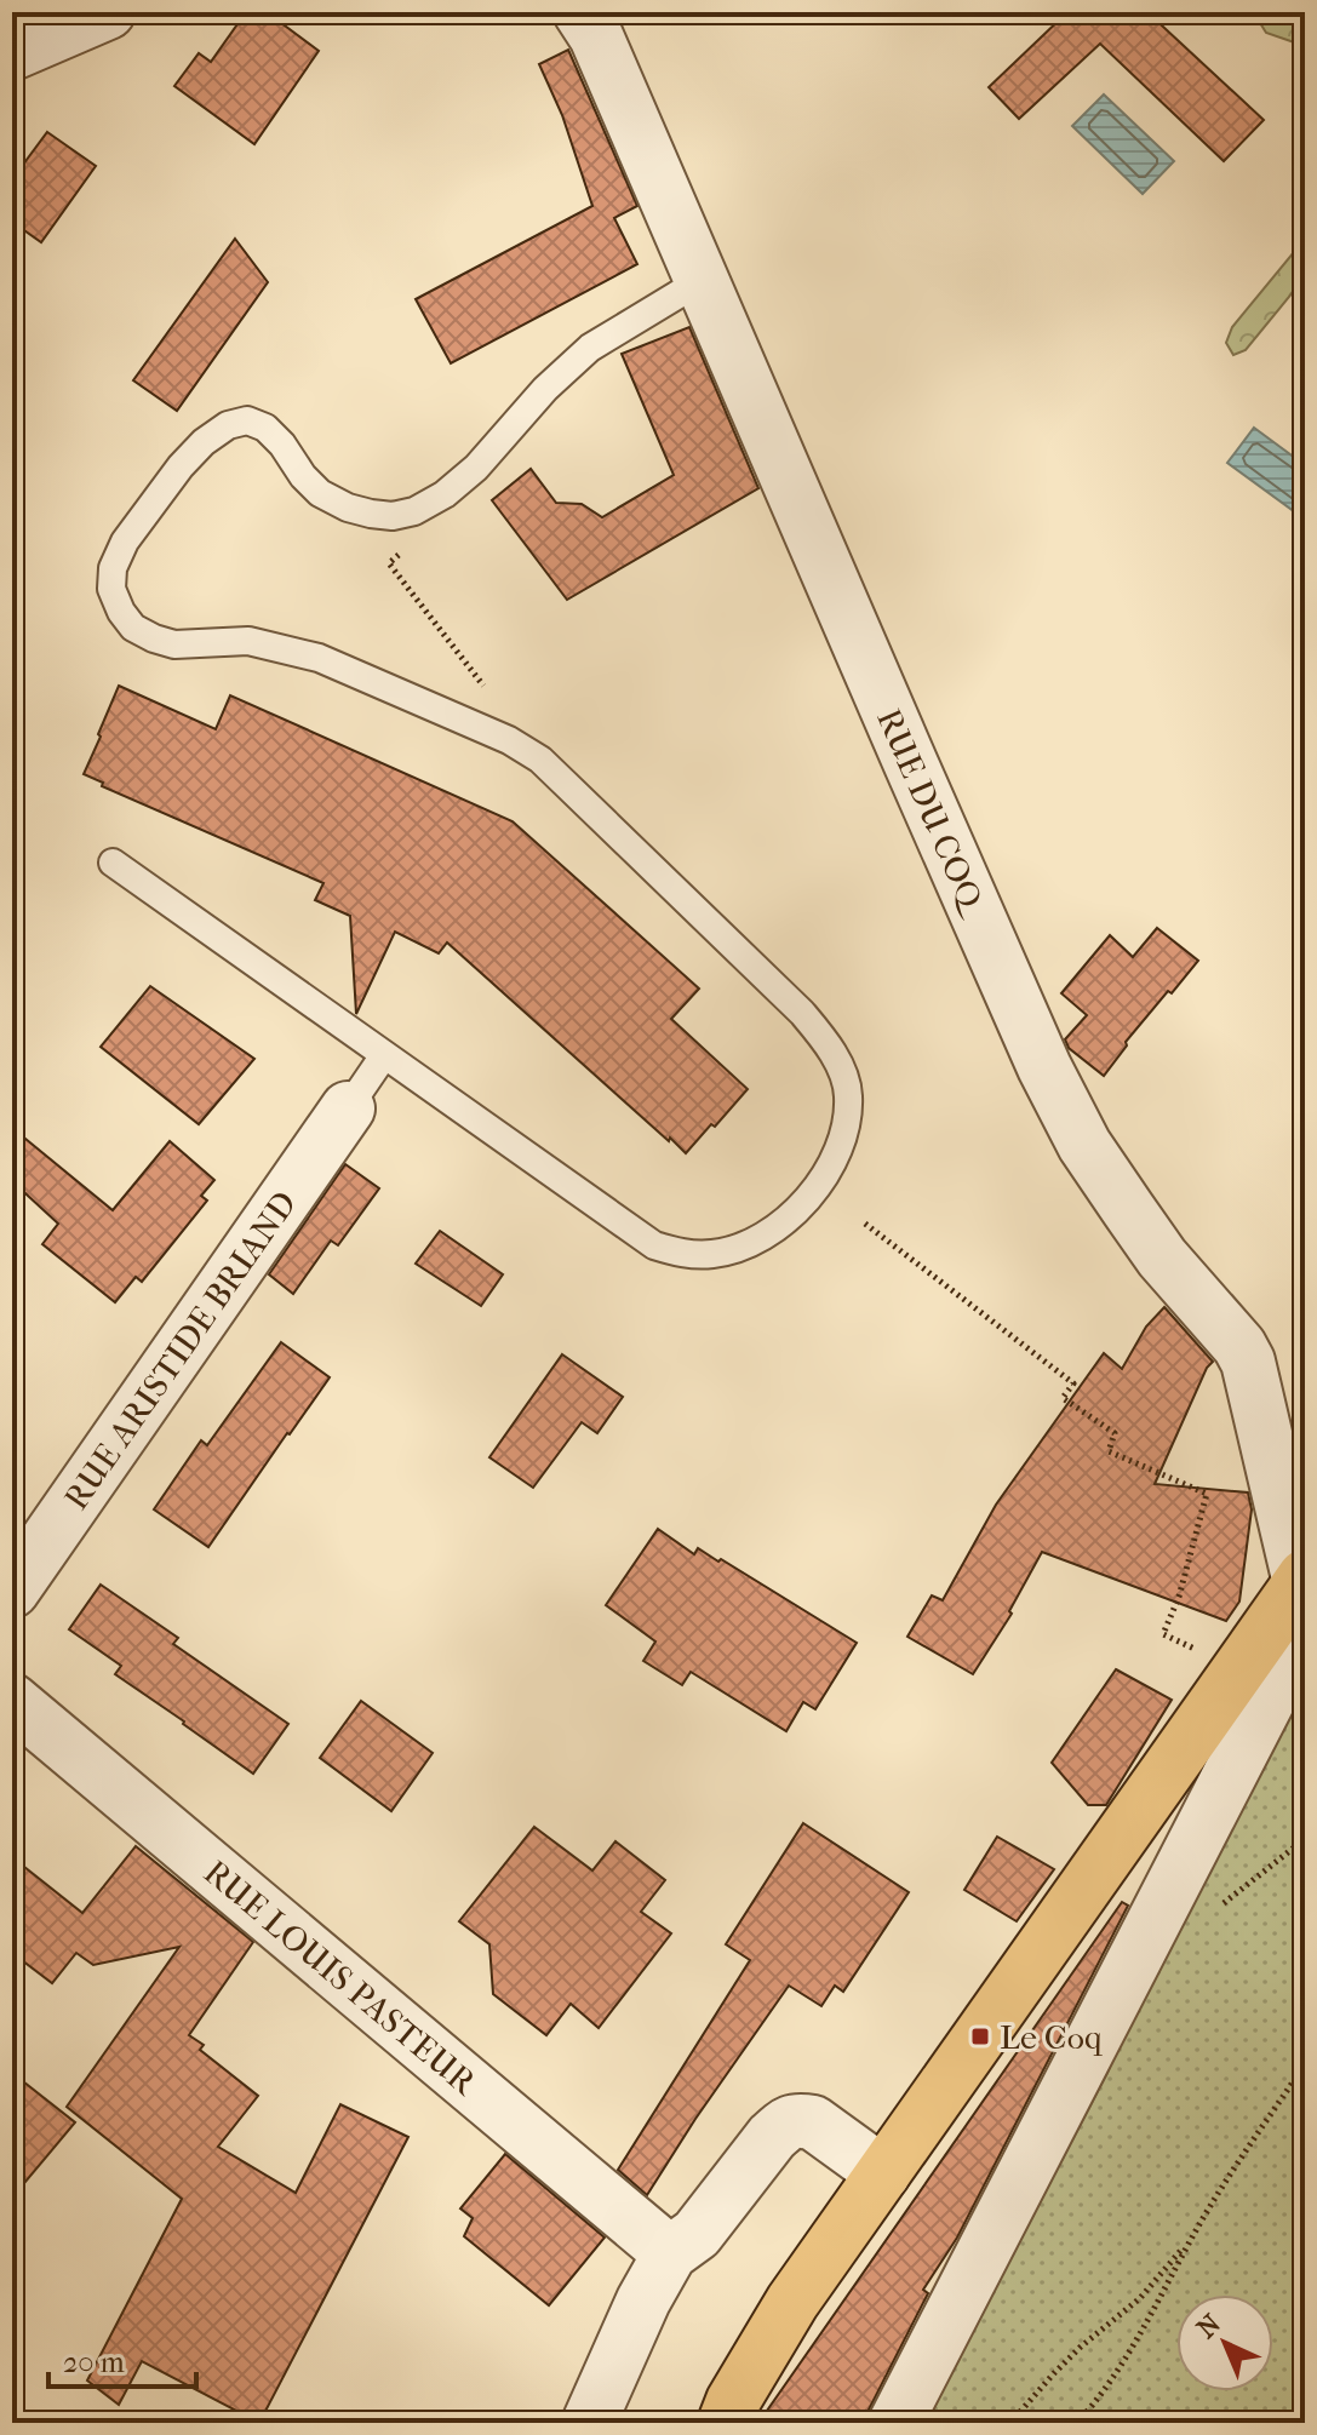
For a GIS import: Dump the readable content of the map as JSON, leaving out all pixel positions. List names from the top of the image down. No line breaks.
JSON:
{"streets":{"street":["RUE DU COQ","RUE ARISTIDE BRIAND","RUE LOUIS PASTEUR"]},"places":{"transit":["Le Coq"]},"scale_bar":"20 m","north":"top left"}
